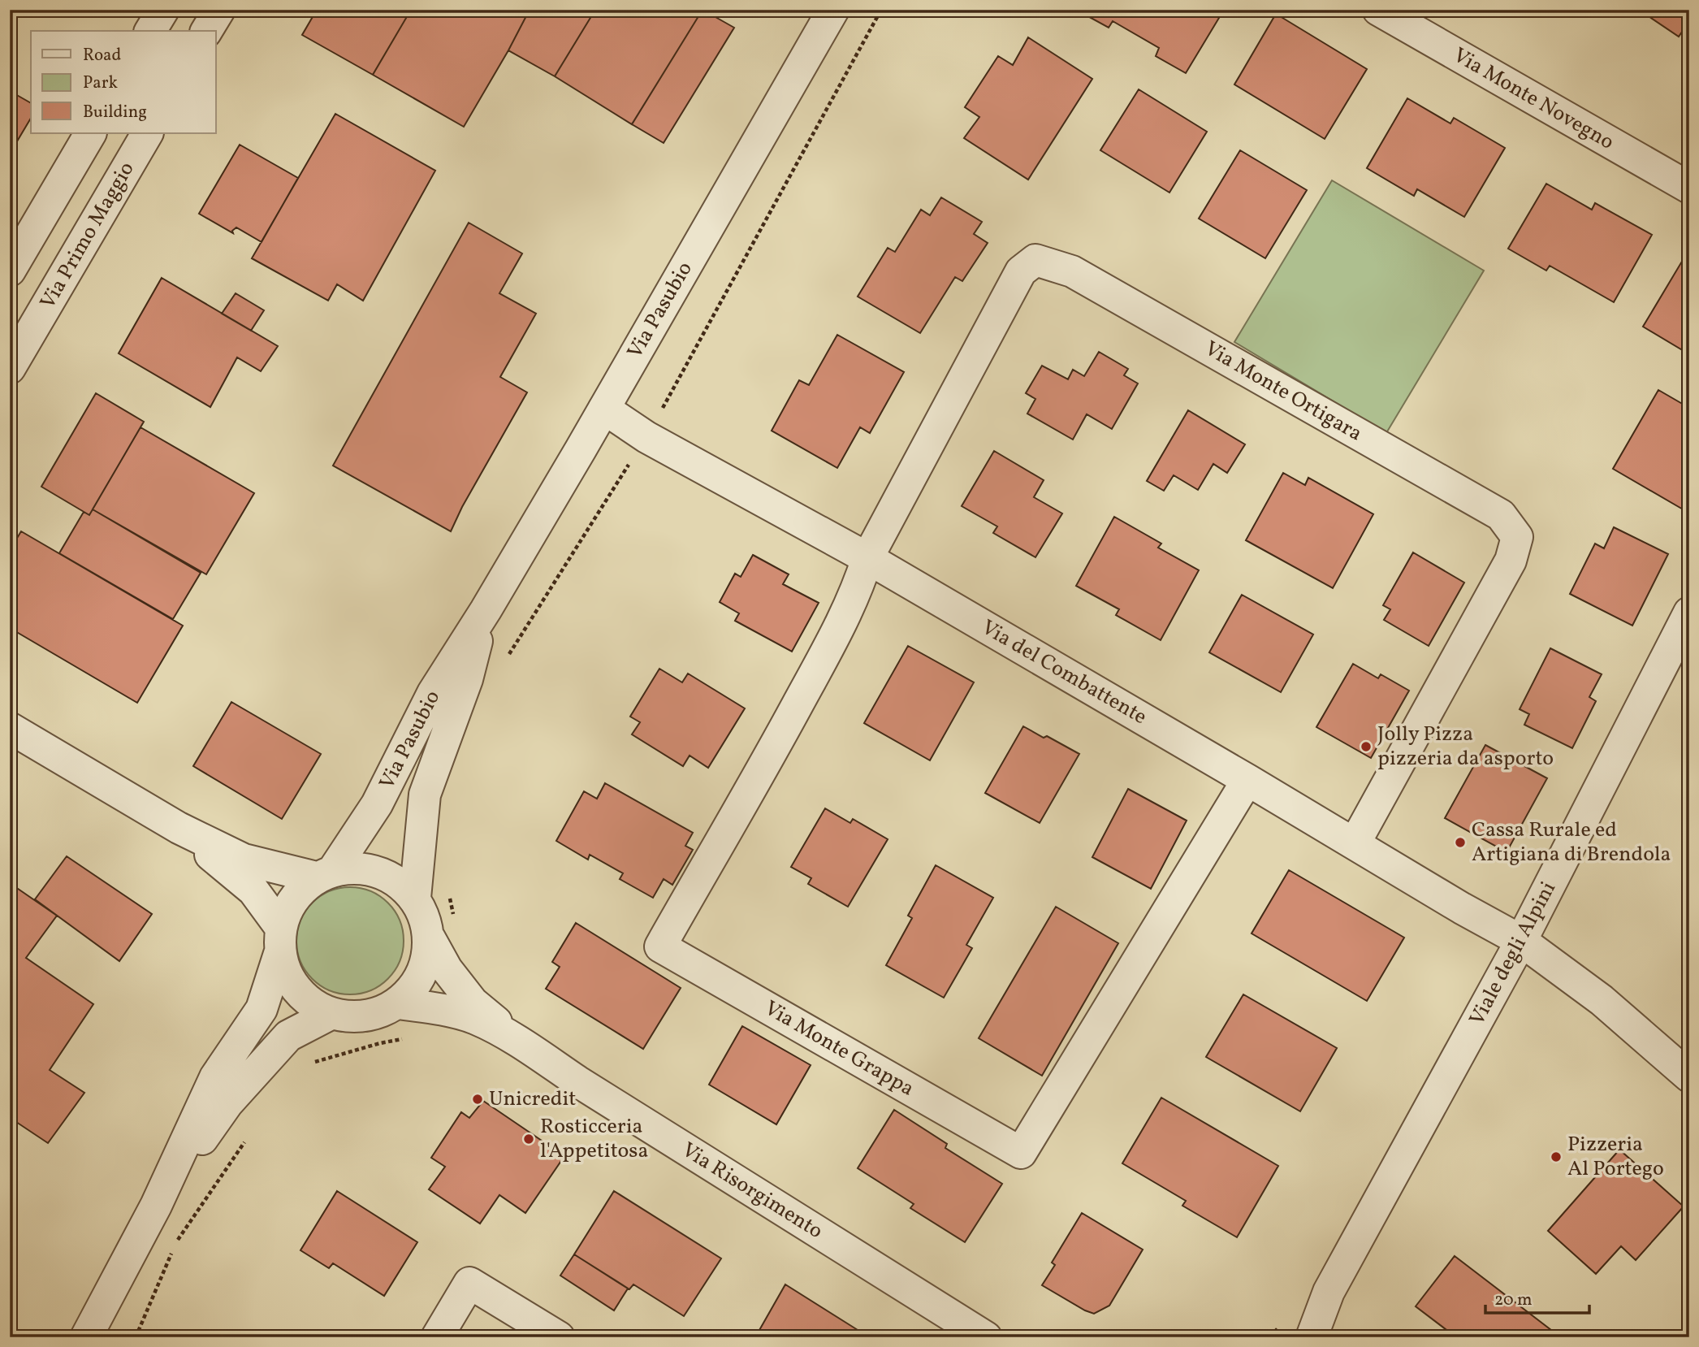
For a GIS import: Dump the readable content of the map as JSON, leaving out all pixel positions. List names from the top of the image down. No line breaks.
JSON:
{"streets":{"street":["Via Monte Novegno","Via Primo Maggio","Via Pasubio","Via Monte Ortigara","Via del Combattente","Viale degli Alpini","Via Monte Grappa","Via Risorgimento"]},"crossings":[["Via Pasubio","Via del Combattente"],["Via Pasubio","Via Risorgimento"],["Via Monte Ortigara","Via del Combattente"],["Via Monte Ortigara","Via Monte Grappa"],["Via del Combattente","Viale degli Alpini"],["Via del Combattente","Via Monte Grappa"]],"places":["Jolly Pizza pizzeria da asporto","Cassa Rurale ed Artigiana di Brendola","Unicredit","Rosticceria l'Appetitosa","Pizzeria Al Portego"],"legend":["Road","Park","Building"],"scale_bar":"20 m"}
